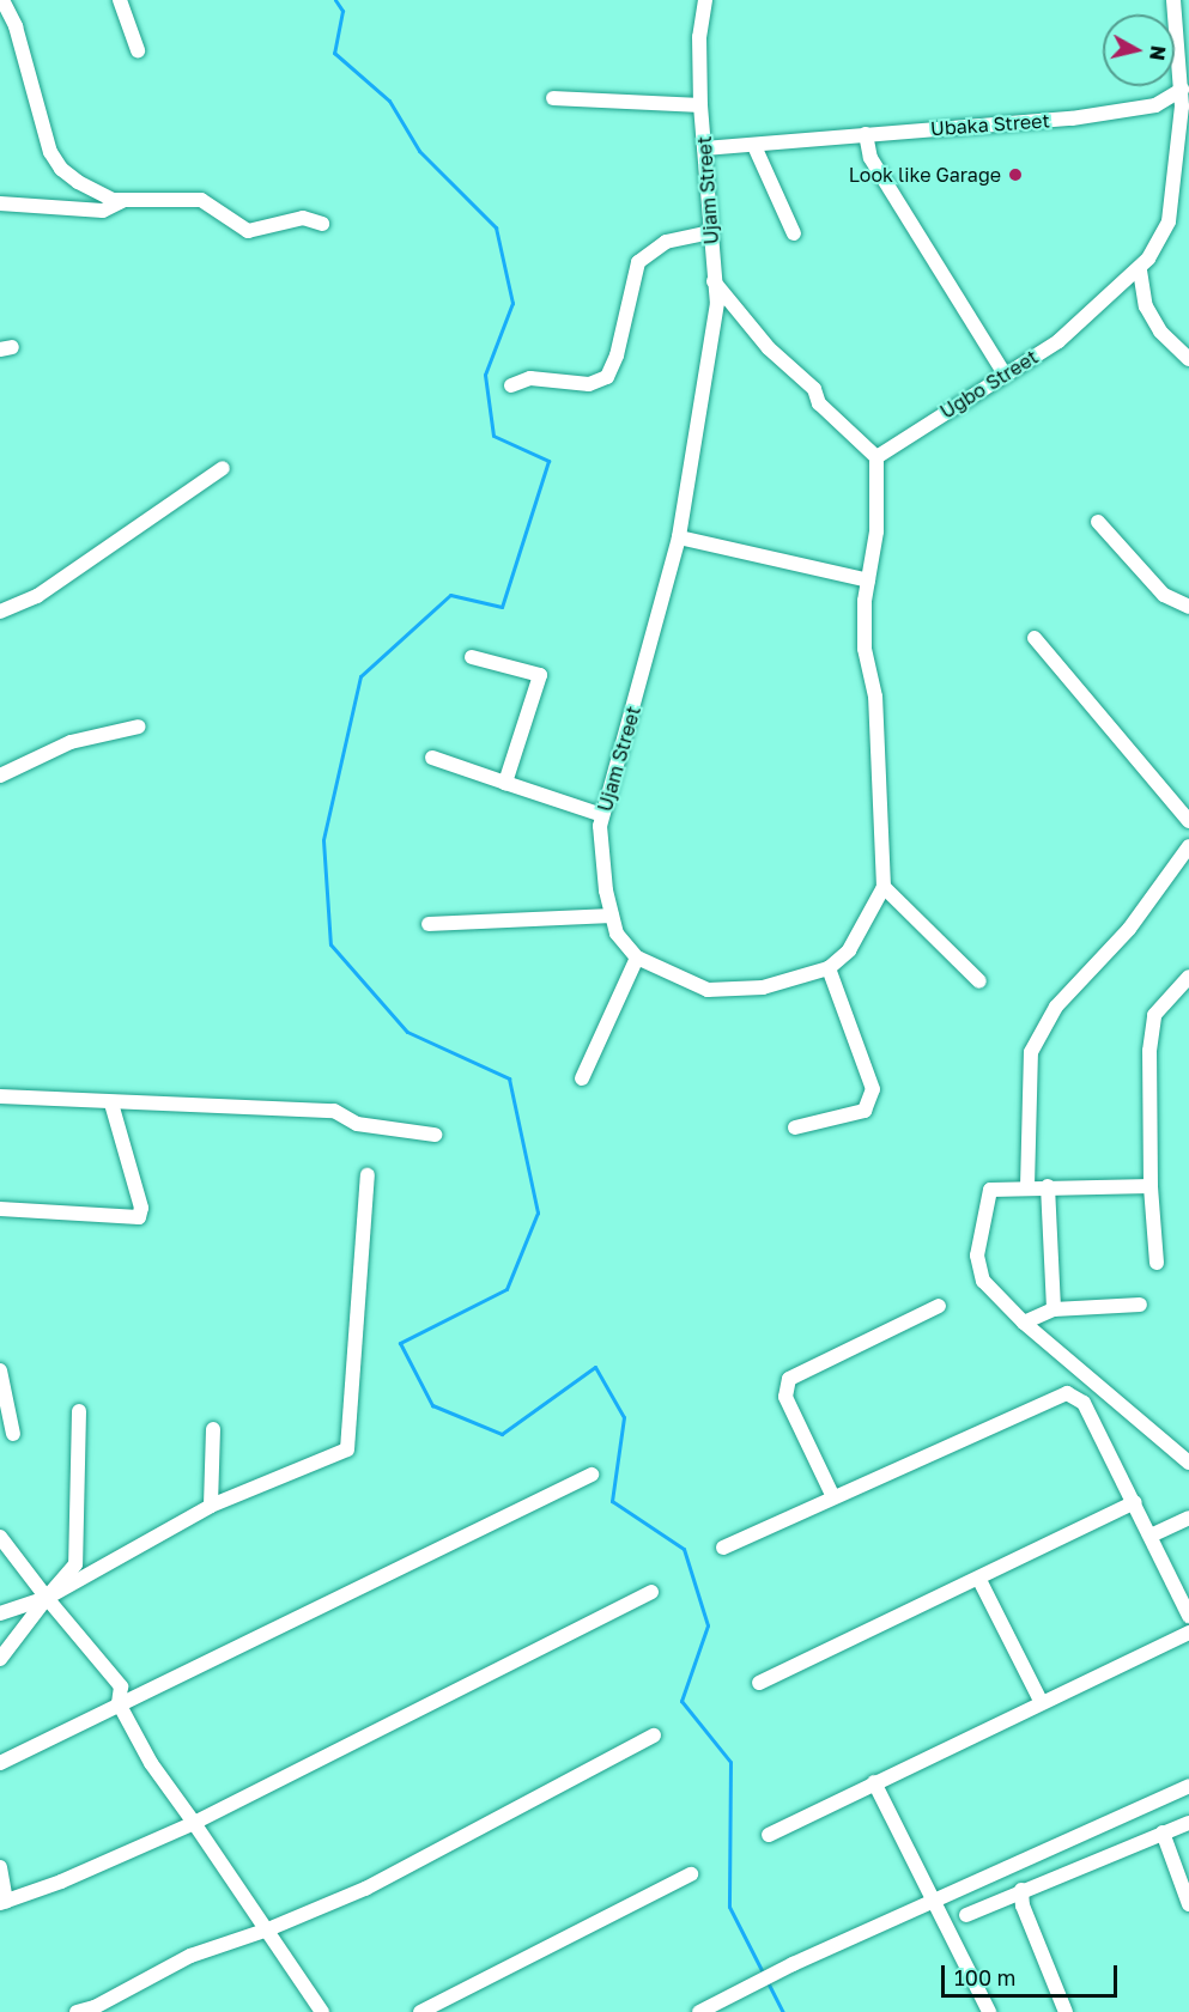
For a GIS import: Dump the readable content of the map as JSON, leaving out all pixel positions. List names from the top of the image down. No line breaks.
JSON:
{"streets":{"street":["Ubaka Street","Ujam Street","Ugbo Street"]},"crossings":[["Ubaka Street","Ujam Street"],["Ubaka Street","Ugbo Street"]],"places":["Look like Garage"],"scale_bar":"100 m","north":"right"}
